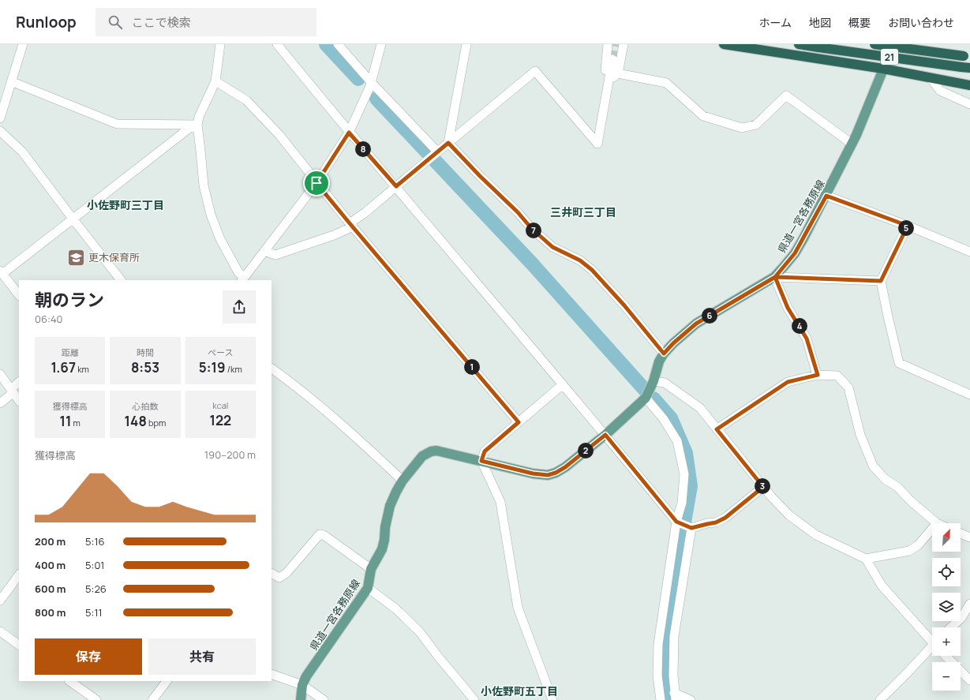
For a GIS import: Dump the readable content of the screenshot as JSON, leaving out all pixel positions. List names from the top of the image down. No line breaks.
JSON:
{"streets":{"highway":["21"],"main road":["県道一宮各務原線"]},"districts":["小佐野町三丁目","三井町三丁目","小佐野町五丁目"],"places":{"school or university":["更木保育所"]},"north":"top right","page":{"header":"Runloop","search":"ここで検索","nav":["ホーム","地図","概要","お問い合わせ"],"pins":["8","5","7","6","4","1","2","3"],"heading":["朝のラン","06:40"],"stats":[["距離","1.67 km"],["時間","8:53"],["ペース","5:19 /km"],["獲得標高","11 m"],["心拍数","148 bpm"],["kcal","122"]],"chart":["獲得標高","190–200 m"],"map_buttons":["+","−"],"list":[{"name":"200 m","note":"5:16"},{"name":"400 m","note":"5:01"},{"name":"600 m","note":"5:26"},{"name":"800 m","note":"5:11"}],"buttons":["保存","共有"]}}
